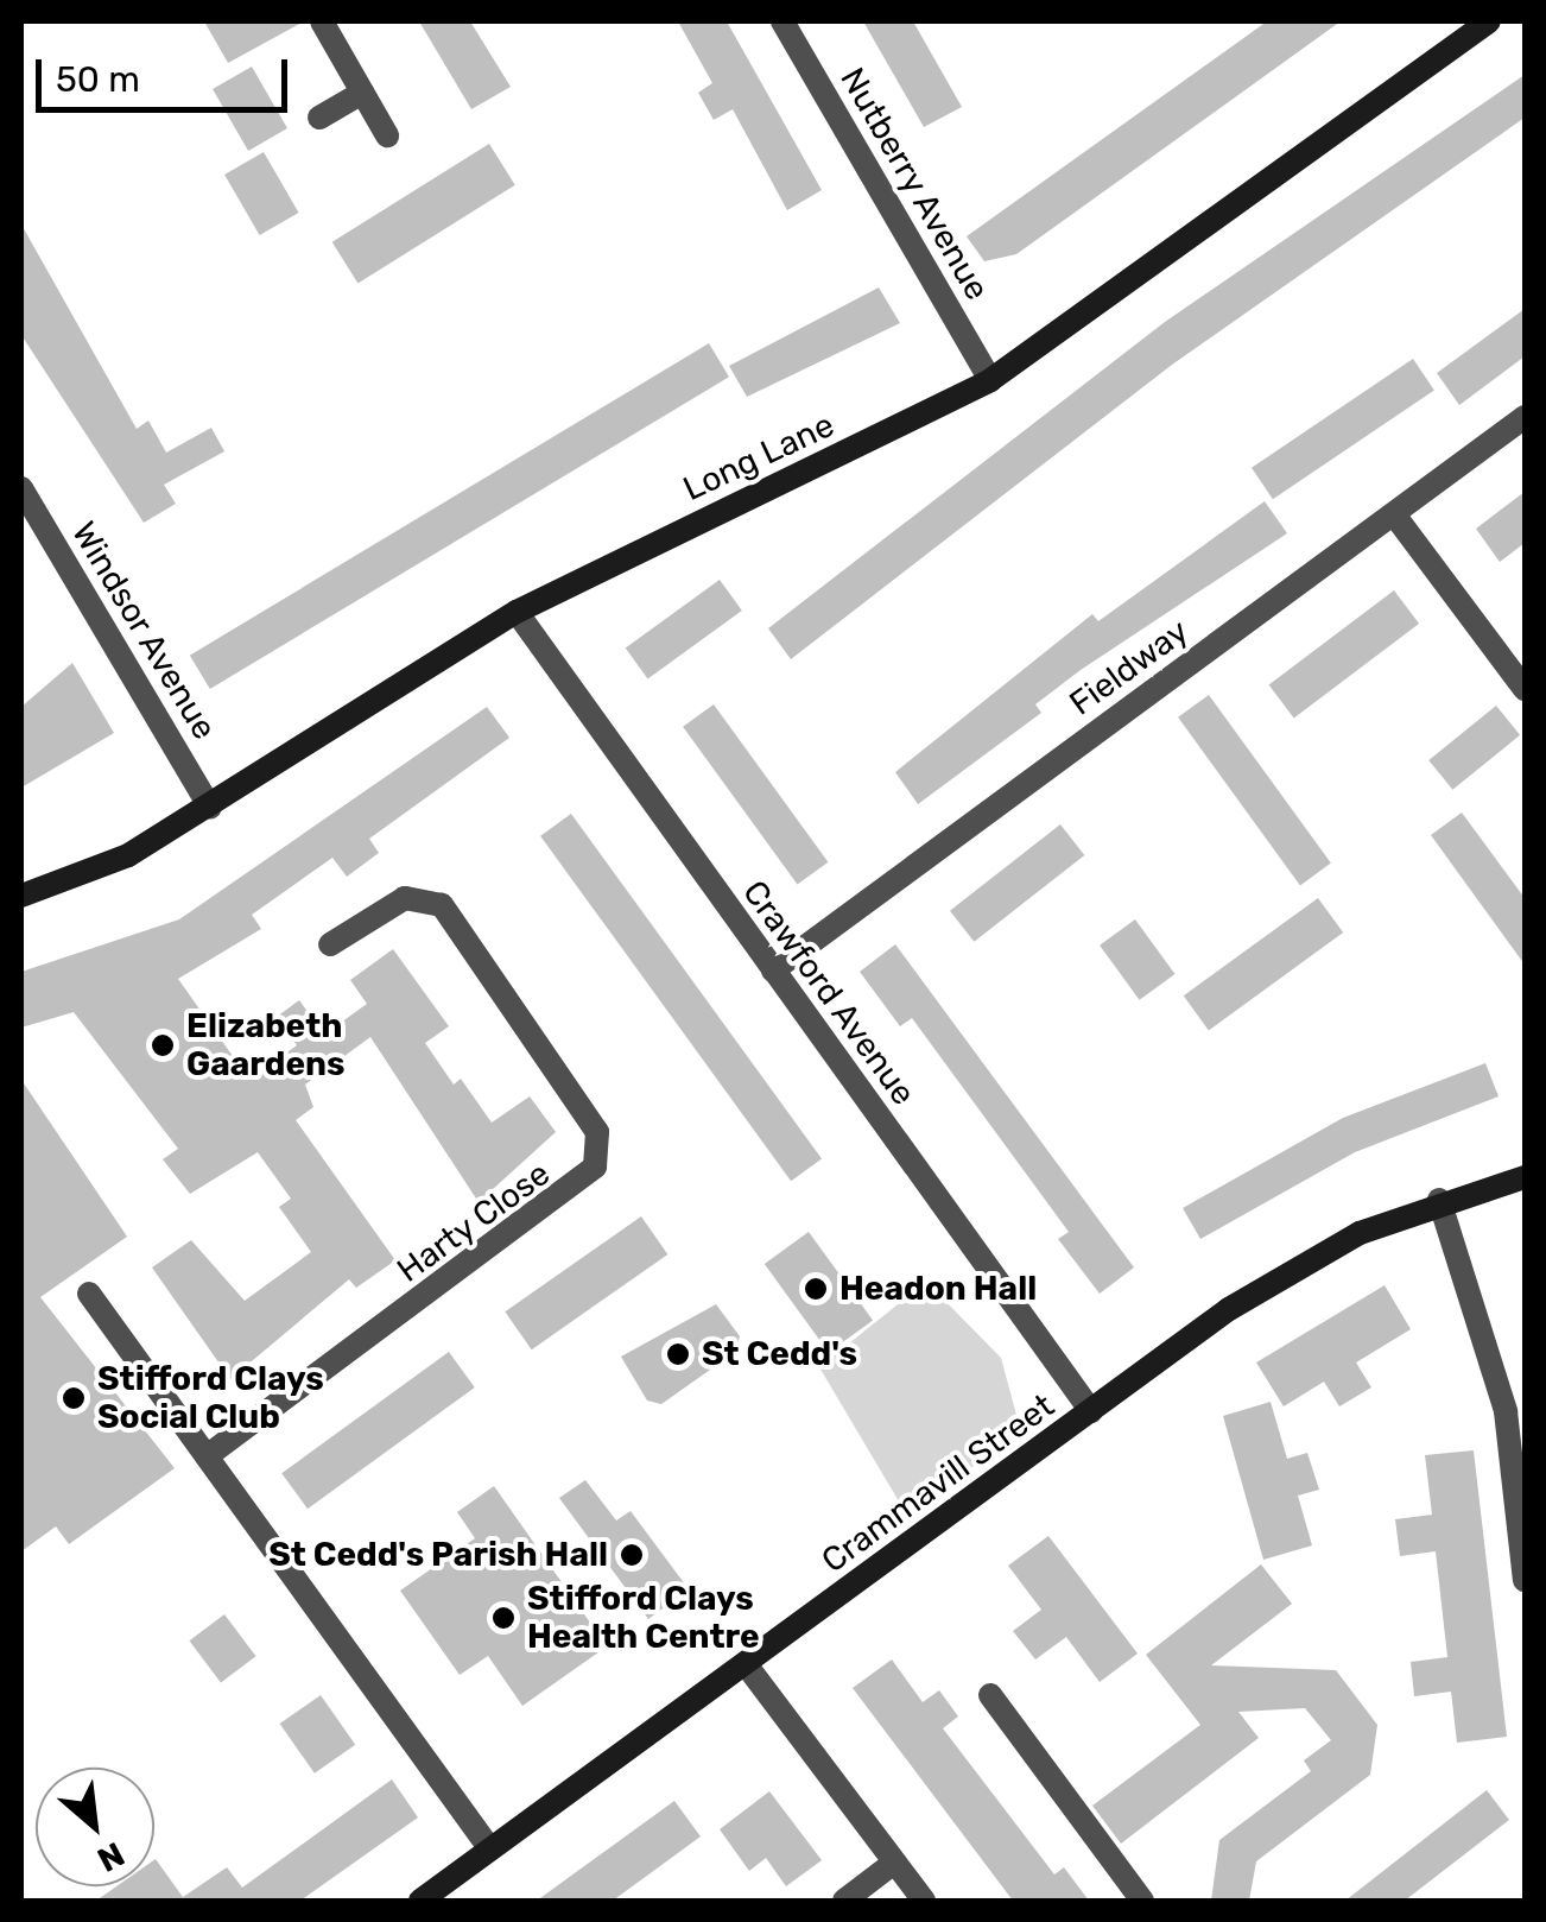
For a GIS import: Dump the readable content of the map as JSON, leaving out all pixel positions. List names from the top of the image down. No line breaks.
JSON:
{"streets":{"street":["Nutberry Avenue","Long Lane","Windsor Avenue","Fieldway","Crawford Avenue","Harty Close","Crammavill Street"]},"crossings":[["Nutberry Avenue","Long Lane"],["Long Lane","Windsor Avenue"],["Long Lane","Crawford Avenue"],["Fieldway","Crawford Avenue"],["Crawford Avenue","Crammavill Street"]],"places":["Elizabeth Gaardens","Headon Hall","St Cedd's","Stifford Clays Social Club","St Cedd's Parish Hall","Stifford Clays Health Centre"],"scale_bar":"50 m","north":"bottom right"}
